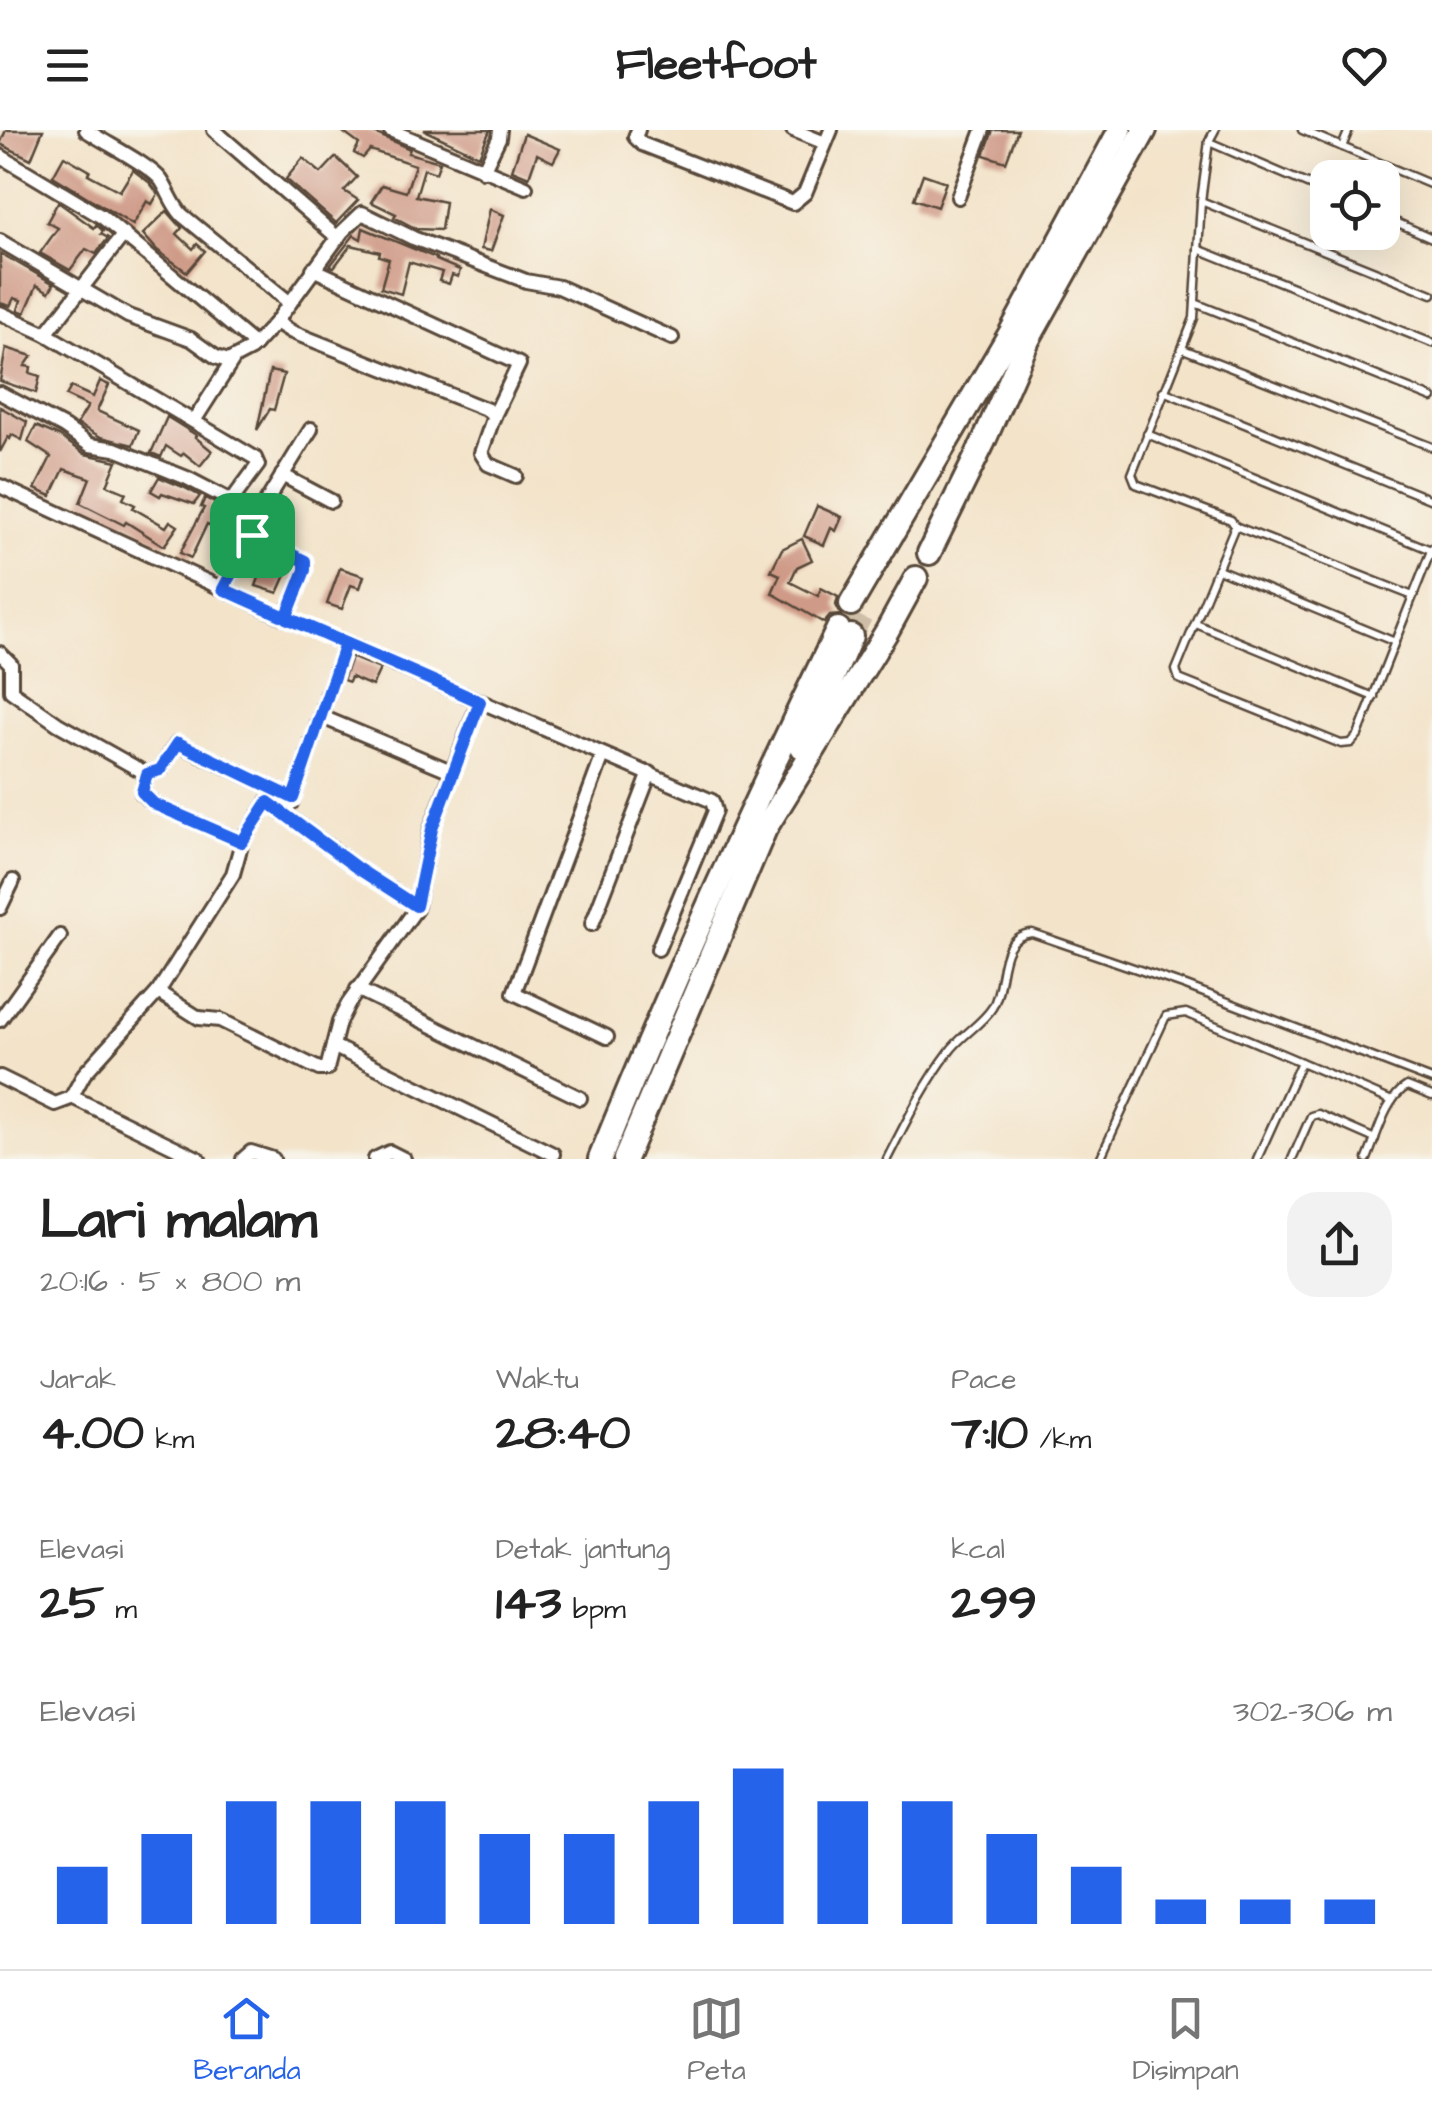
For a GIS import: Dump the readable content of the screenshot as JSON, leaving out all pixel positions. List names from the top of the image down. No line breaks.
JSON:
{"page":{"header":"Fleetfoot","heading":["Lari malam","20:16 · 5 × 800 m"],"stats":[["Jarak","4.00 km"],["Waktu","28:40"],["Pace","7:10 /km"],["Elevasi","25 m"],["Detak jantung","143 bpm"],["kcal","299"]],"chart":["Elevasi","302–306 m"],"tabs":["Beranda","Peta","Disimpan"]}}
